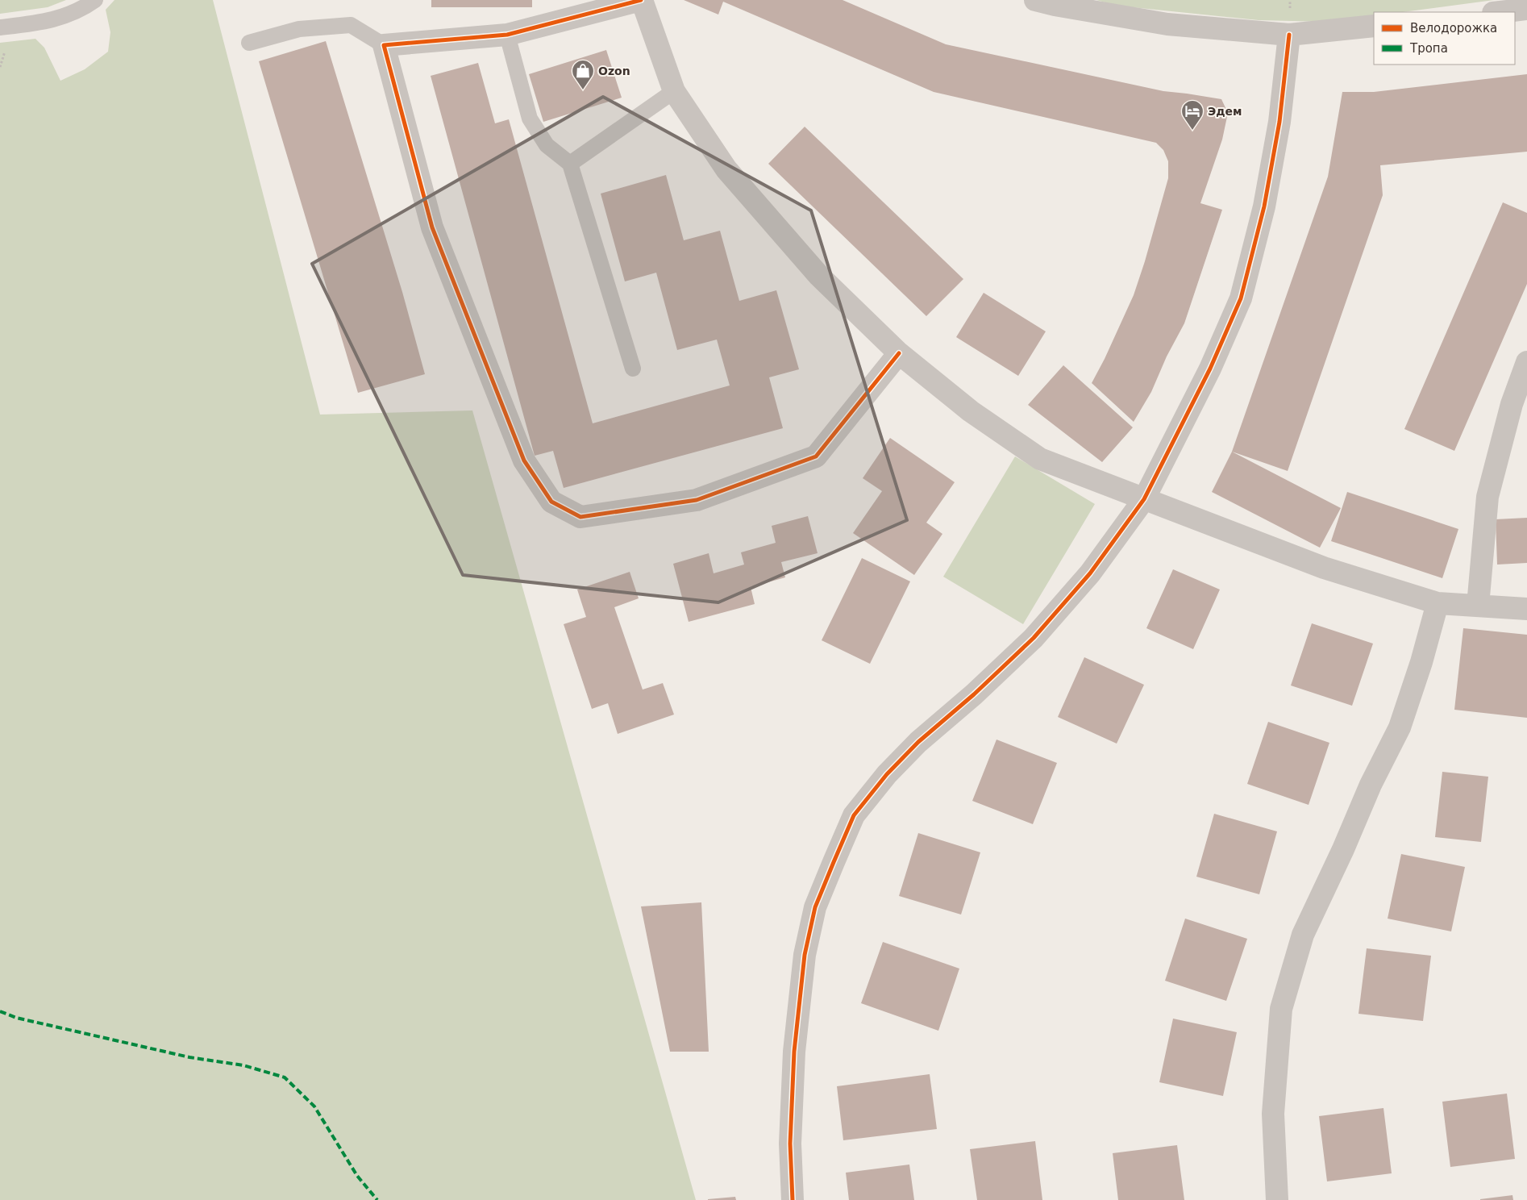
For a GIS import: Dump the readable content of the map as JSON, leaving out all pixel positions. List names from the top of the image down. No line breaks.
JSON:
{"places":{"shop":["Ozon"],"hotel":["Эдем"]},"legend":["Велодорожка","Тропа"]}
